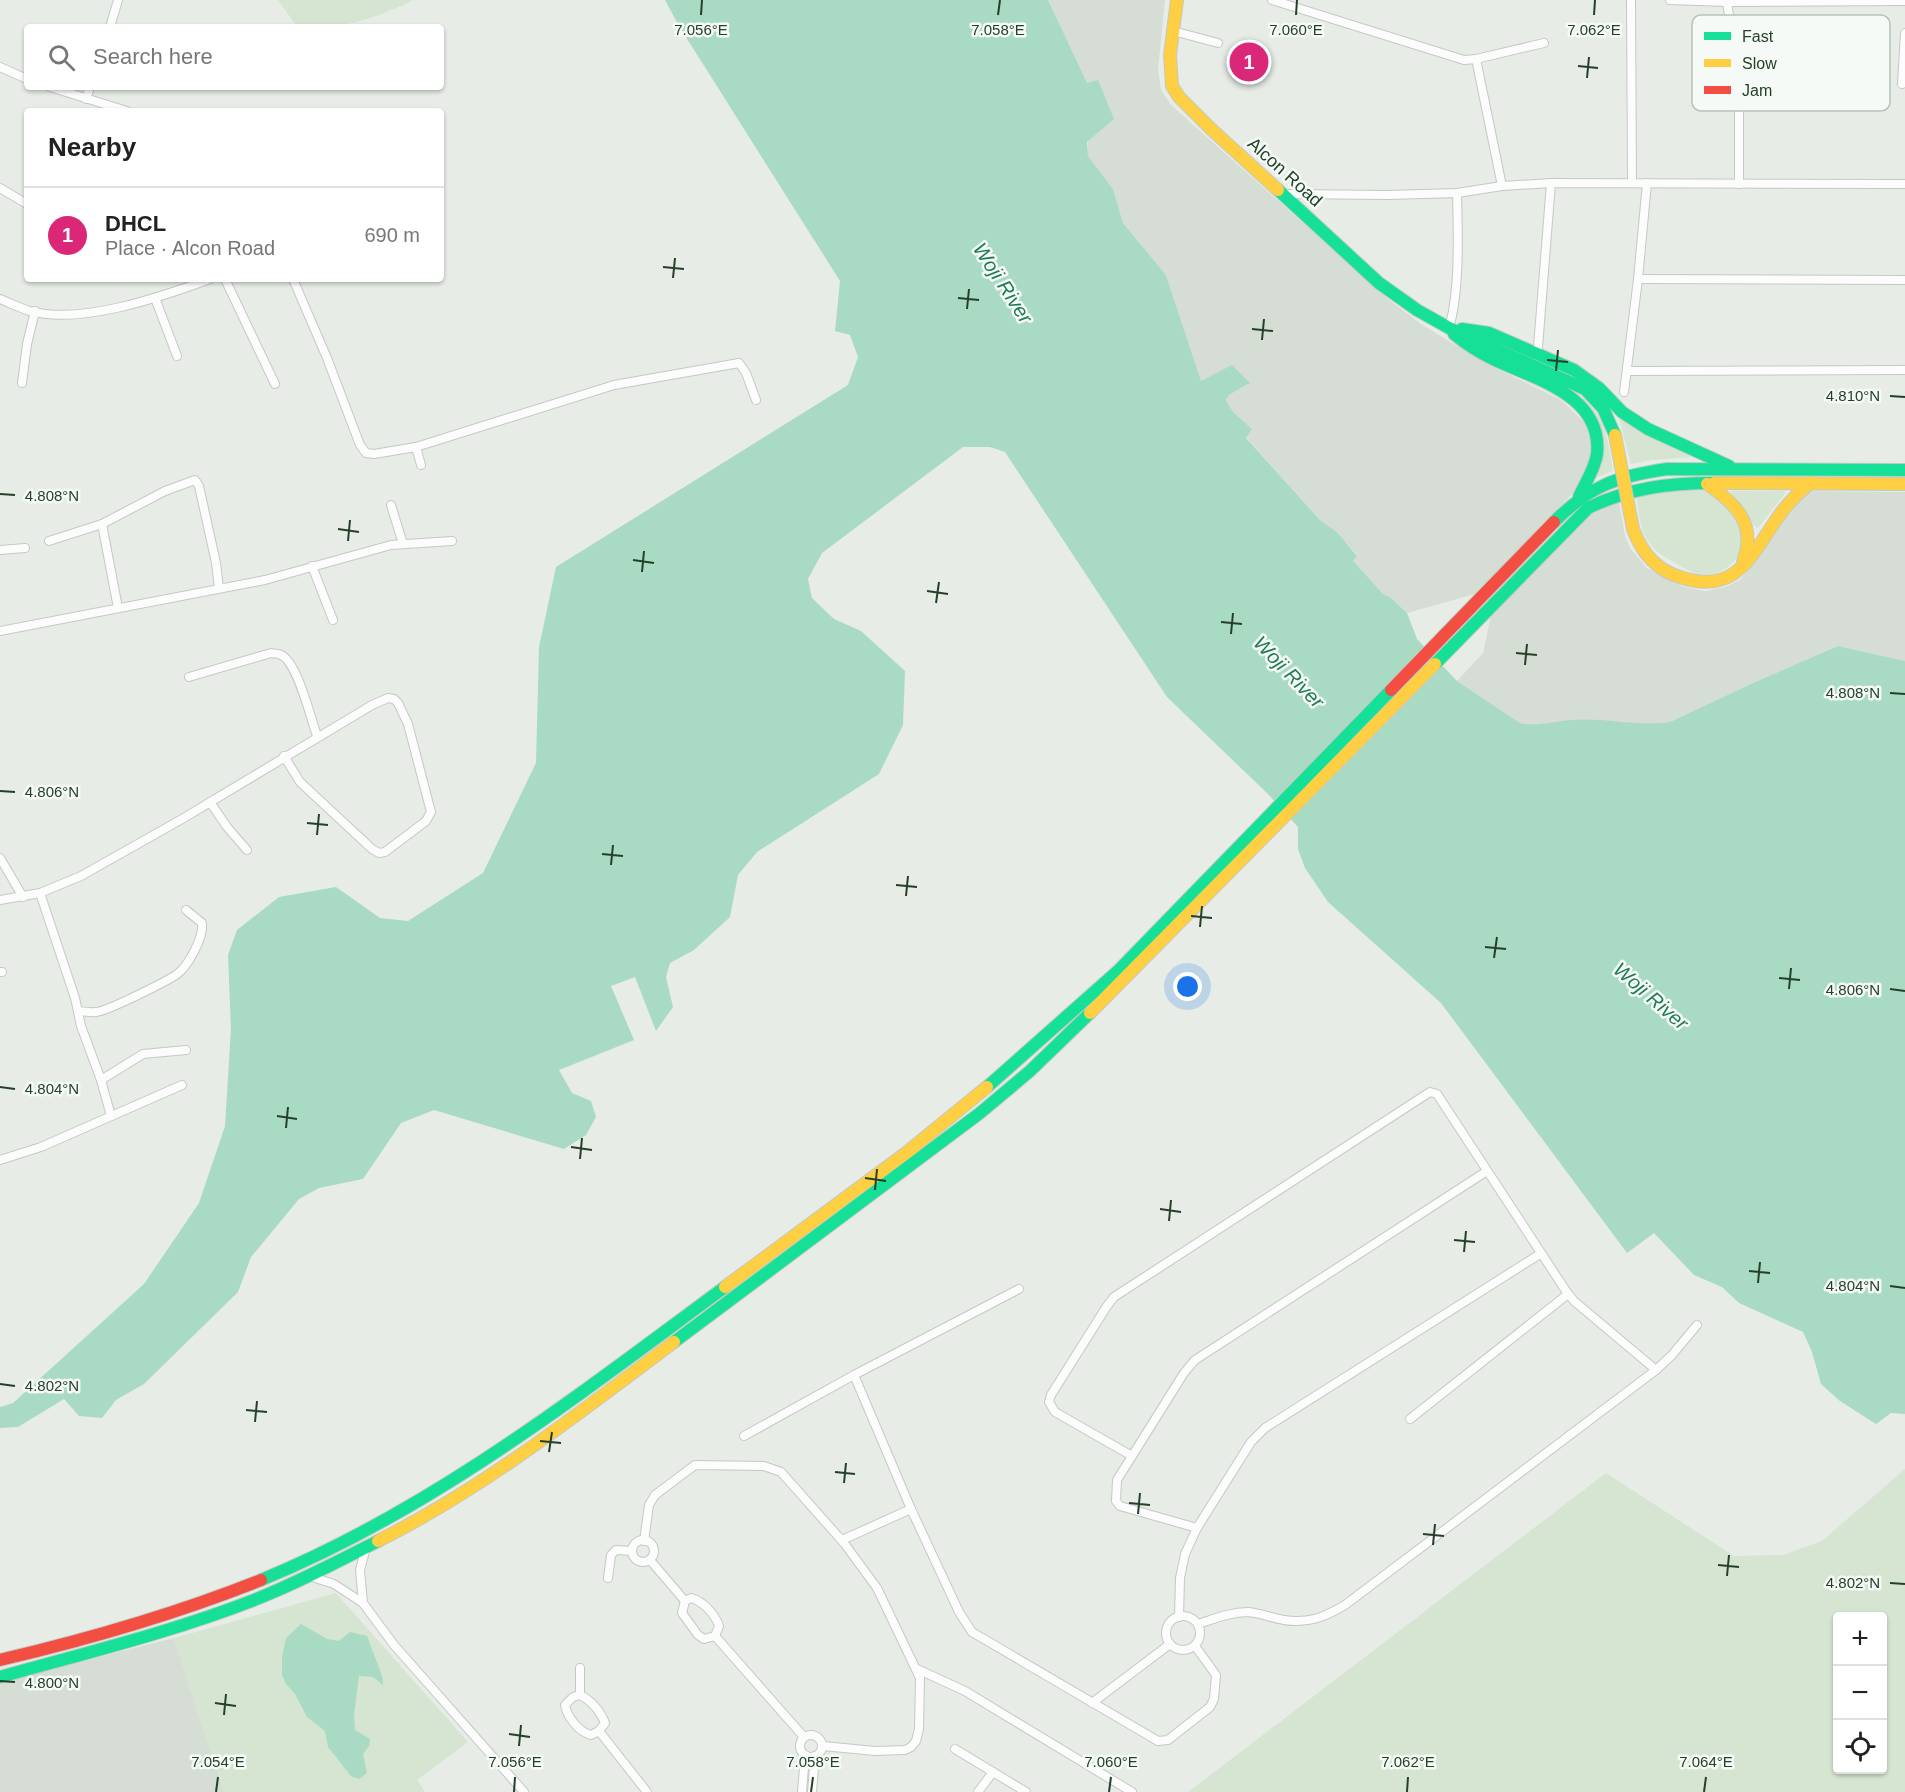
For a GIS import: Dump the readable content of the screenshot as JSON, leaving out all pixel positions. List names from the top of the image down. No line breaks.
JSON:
{"streets":{"main road":["Alcon Road"]},"water":["Woji River"],"legend":["Fast","Slow","Jam"],"page":{"search":"Search here","pins":"1","heading":"Nearby","list":[{"mark":"1","name":"DHCL","note":"Place · Alcon Road","value":"690 m"}],"map_buttons":["+","−"]},"coordinates":["7.056°E","7.058°E","7.060°E","7.062°E","4.810°N","4.808°N","4.806°N","4.804°N","4.802°N","4.800°N","7.054°E","7.064°E"]}
